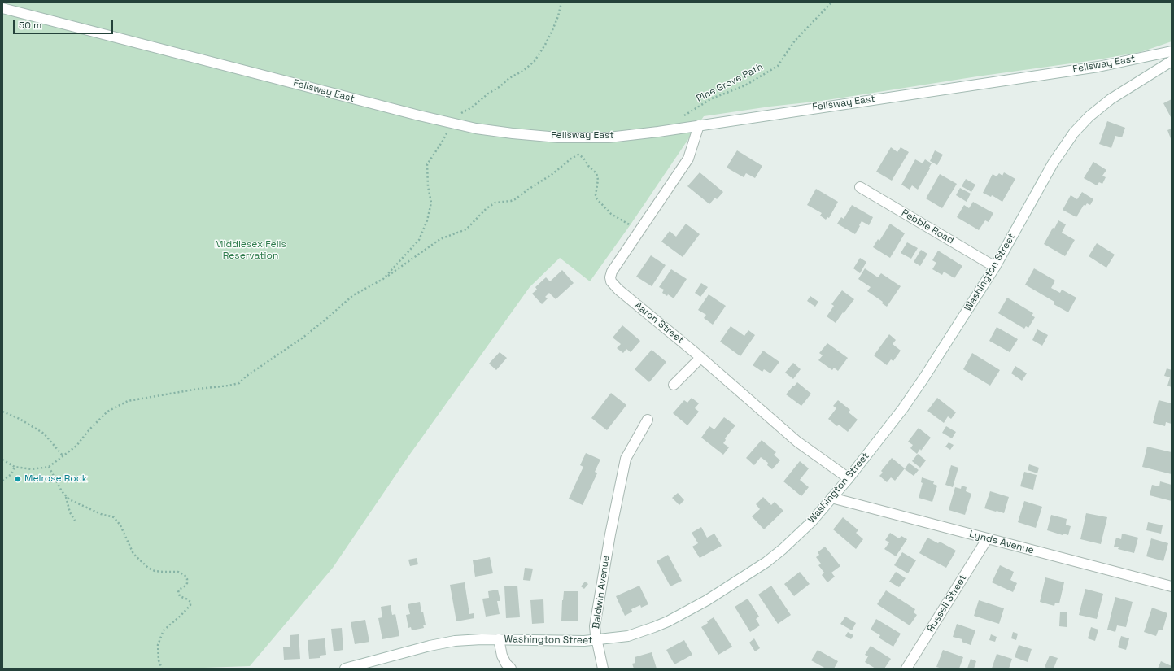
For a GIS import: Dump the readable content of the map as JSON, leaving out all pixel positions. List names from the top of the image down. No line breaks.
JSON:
{"streets":{"main road":["Fellsway East","Pebble Road","Washington Street","Aaron Street","Lynde Avenue","Baldwin Avenue","Russell Street"],"path":["Pine Grove Path"]},"crossings":[["Fellsway East","Pine Grove Path"],["Fellsway East","Aaron Street"],["Pebble Road","Washington Street"],["Washington Street","Aaron Street"],["Washington Street","Lynde Avenue"],["Washington Street","Baldwin Avenue"],["Lynde Avenue","Russell Street"]],"parks":["Middlesex Fells Reservation"],"places":["Melrose Rock"],"scale_bar":"50 m"}
